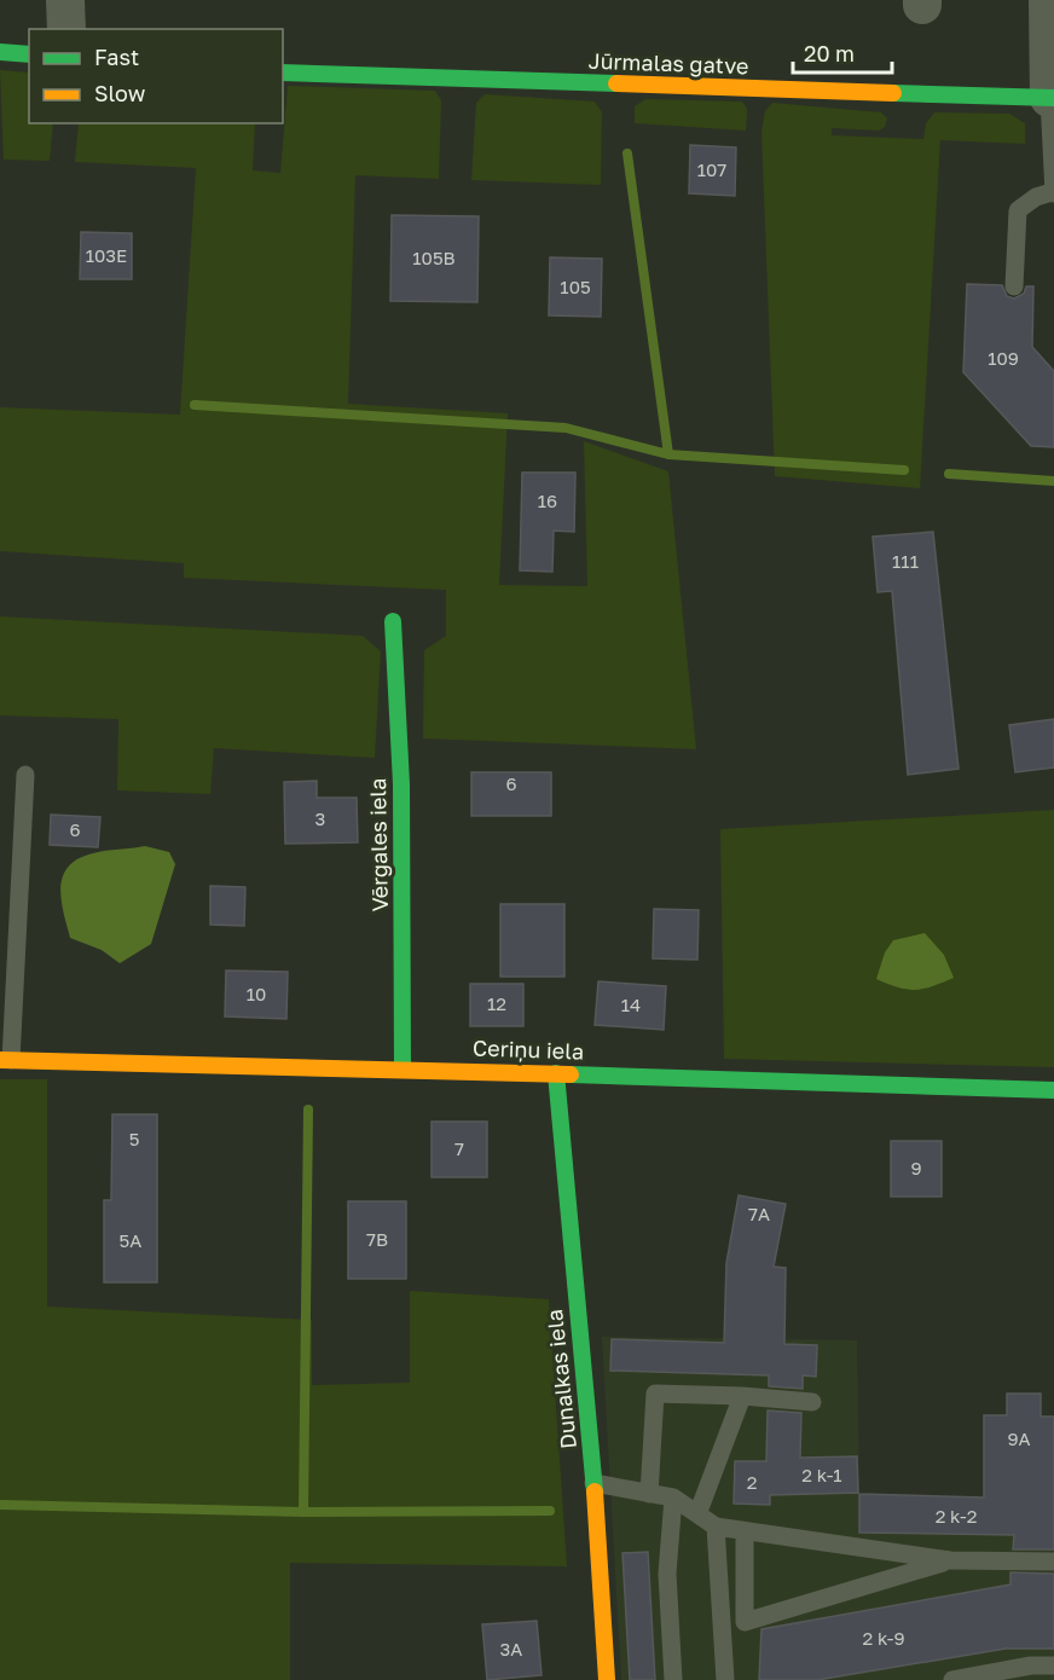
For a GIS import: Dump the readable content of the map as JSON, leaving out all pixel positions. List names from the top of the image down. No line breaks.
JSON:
{"streets":{"street":["Jūrmalas gatve","Vērgales iela","Ceriņu iela","Dunalkas iela"]},"crossings":[["Vērgales iela","Ceriņu iela"],["Ceriņu iela","Dunalkas iela"]],"house_numbers":["107","103E","105B","105","109","16","111","6","3","6","10","12","14","5","7","9","7A","7B","5A","9A","2 k-1","2","2 k-2","2 k-9","3A"],"legend":["Fast","Slow"],"scale_bar":"20 m"}
